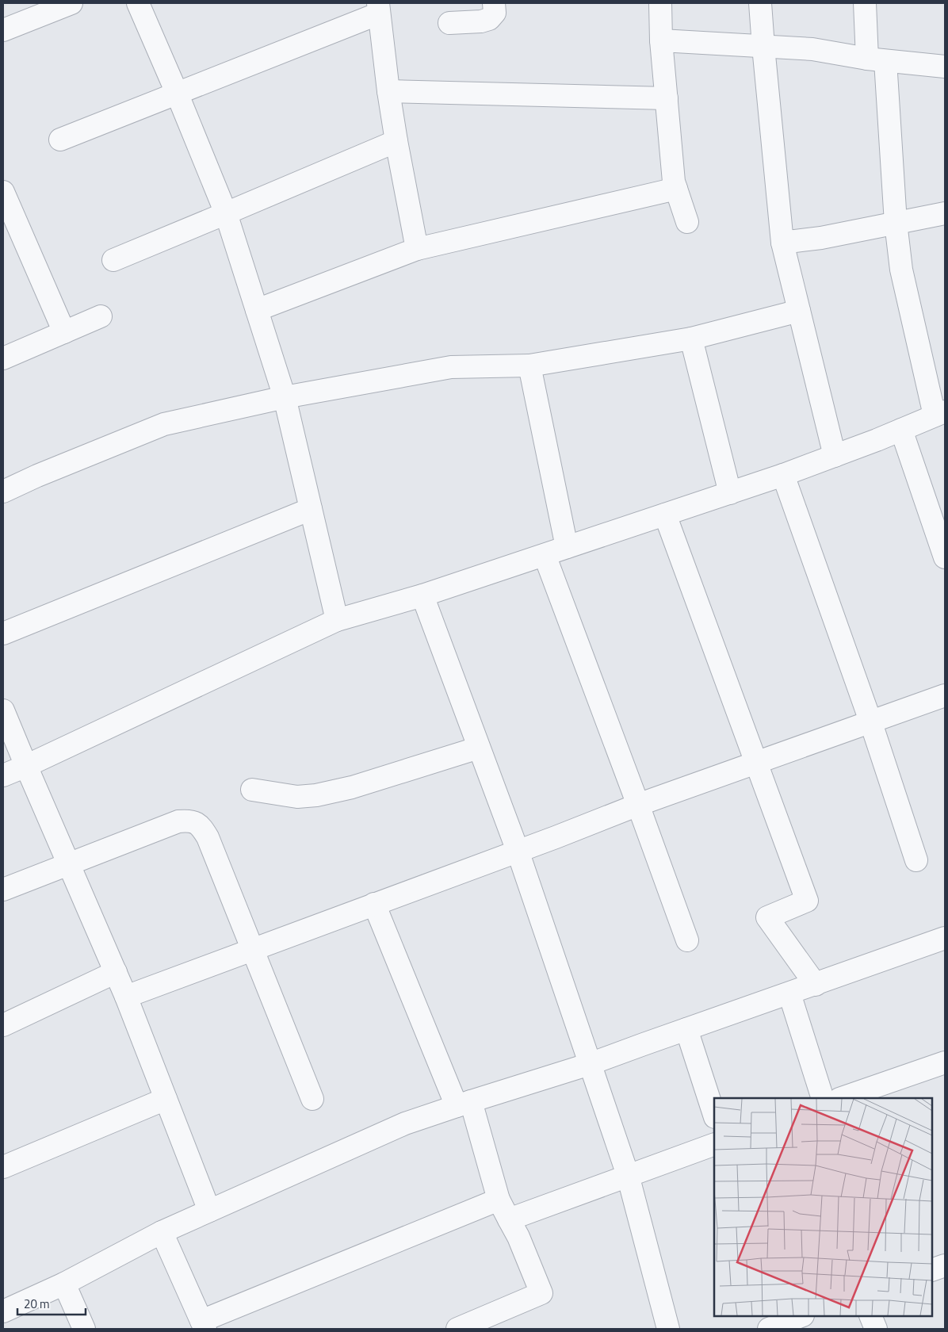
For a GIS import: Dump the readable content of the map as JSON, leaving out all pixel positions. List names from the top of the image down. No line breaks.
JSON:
{"scale_bar":"20 m"}
